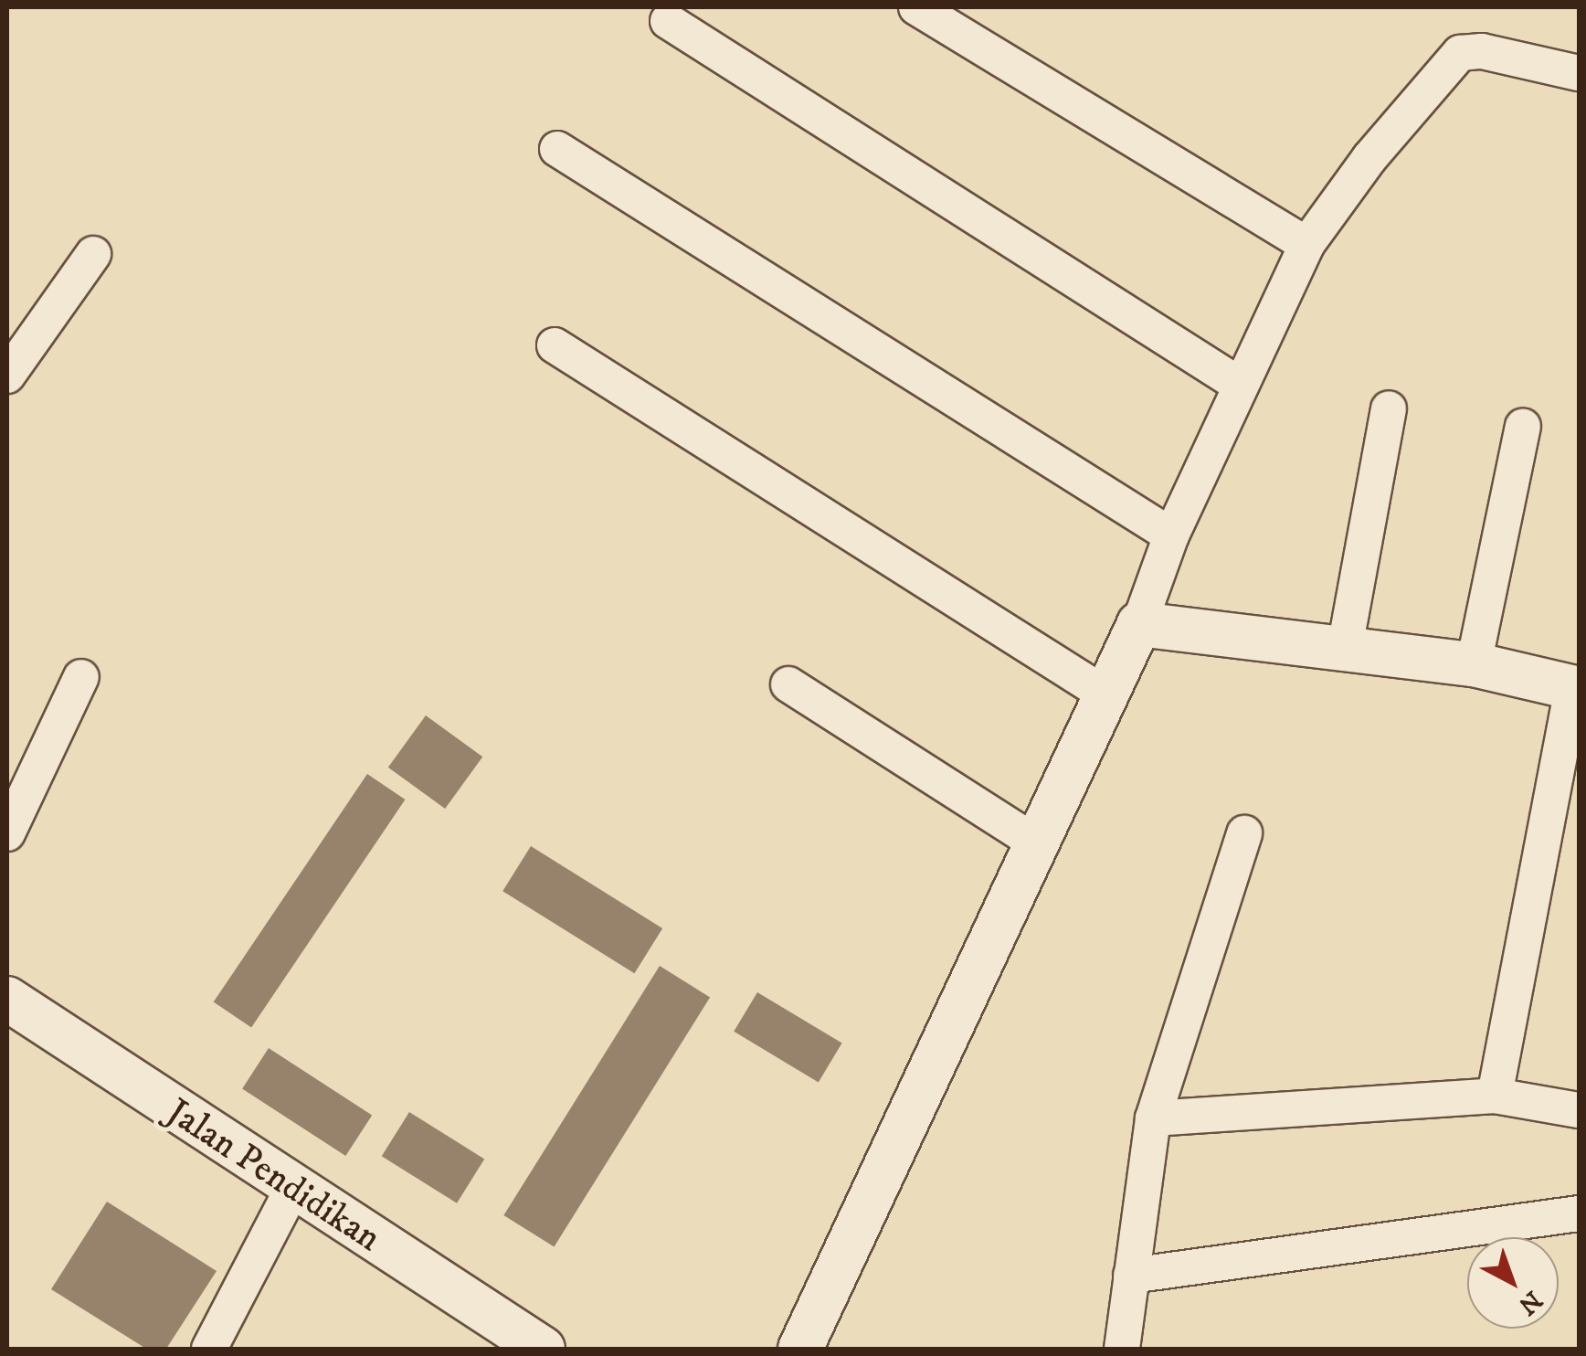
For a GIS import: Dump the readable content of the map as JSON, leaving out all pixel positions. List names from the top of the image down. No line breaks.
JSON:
{"streets":{"street":["Jalan Pendidikan"]},"north":"bottom right"}
